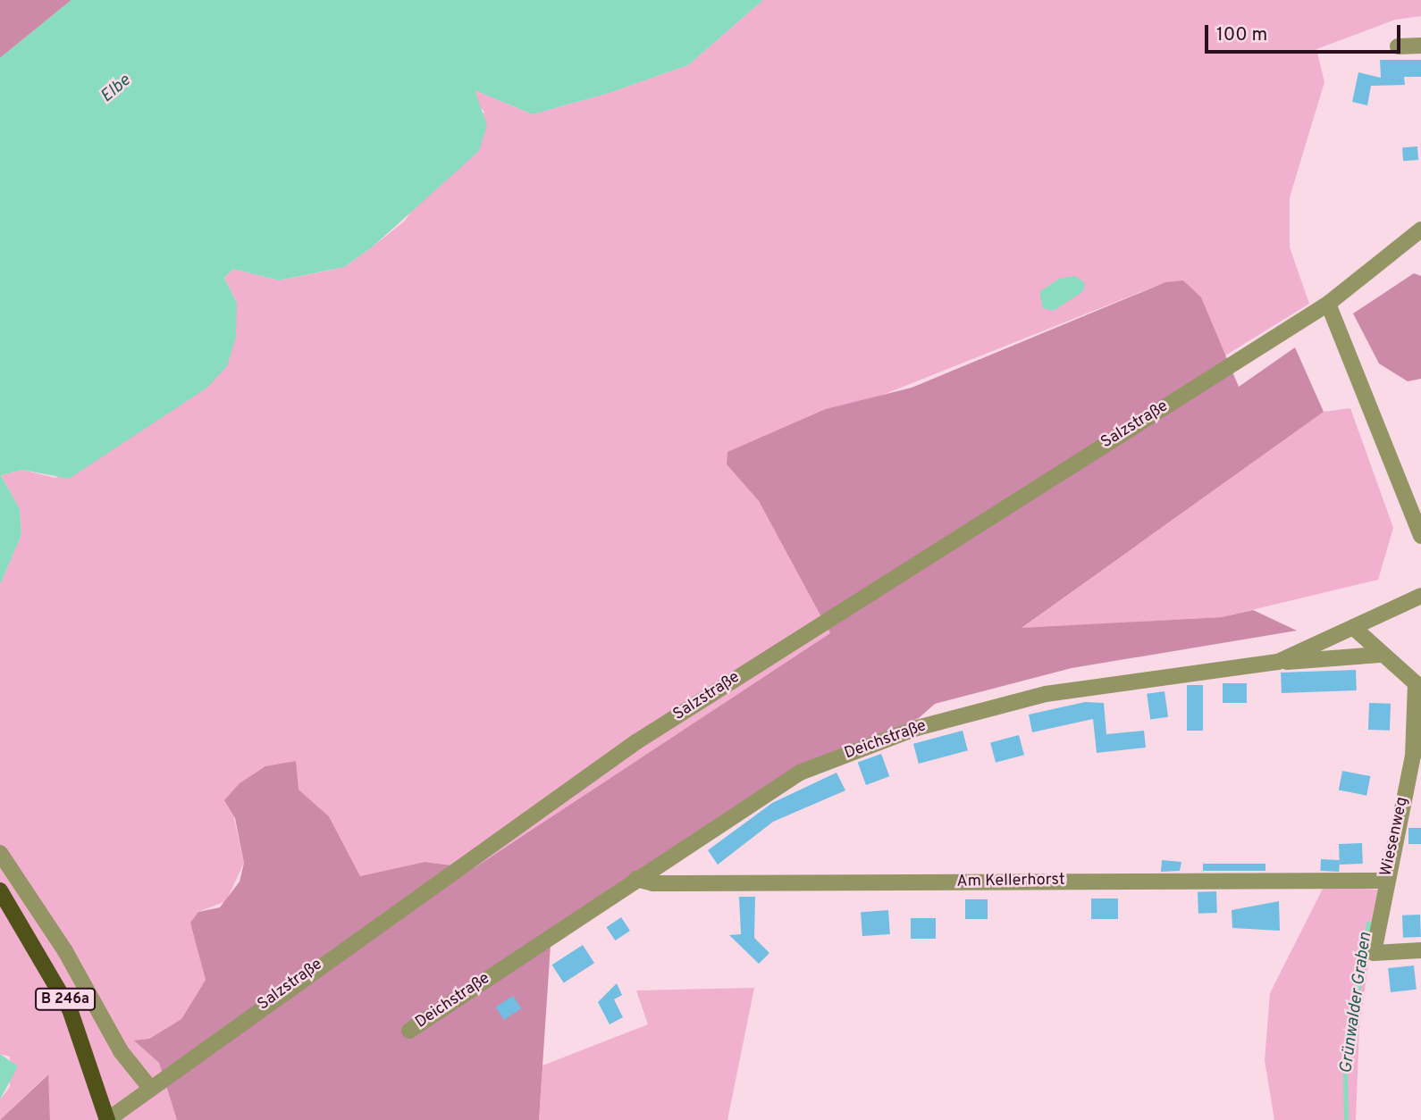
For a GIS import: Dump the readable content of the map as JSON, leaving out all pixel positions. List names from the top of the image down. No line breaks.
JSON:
{"streets":{"main road":["B 246a"],"street":["Salzstraße","Deichstraße","Wiesenweg","Am Kellerhorst"]},"crossings":[["Salzstraße","B 246a"],["Deichstraße","Wiesenweg"],["Deichstraße","Am Kellerhorst"],["Wiesenweg","Am Kellerhorst"]],"water":["Elbe","Grünwalder Graben"],"scale_bar":"100 m"}
